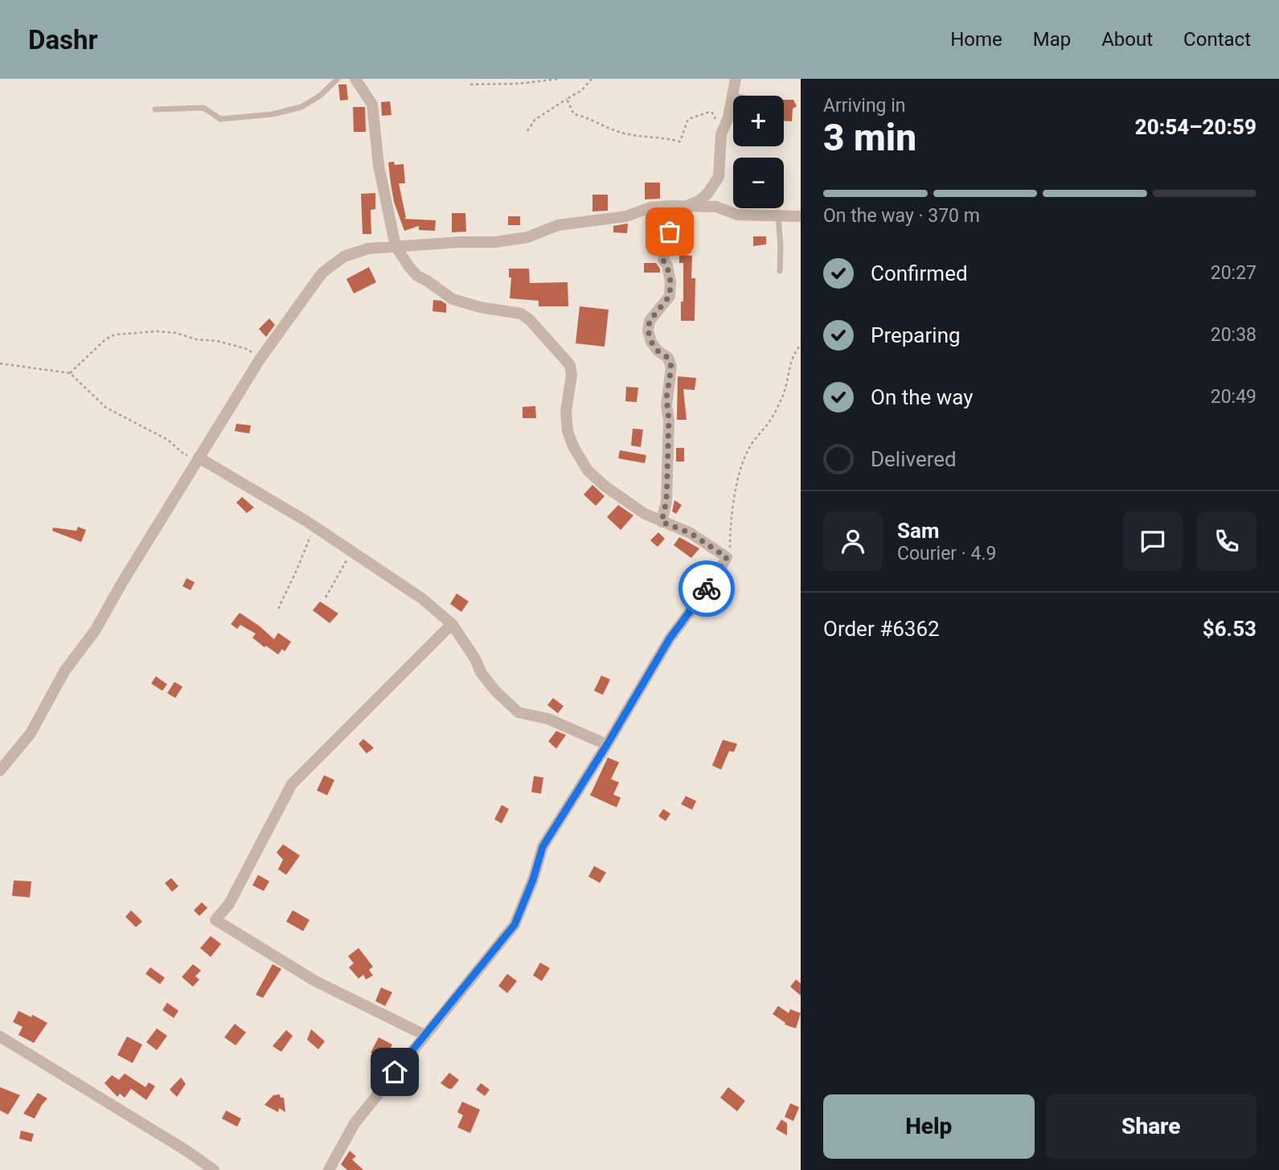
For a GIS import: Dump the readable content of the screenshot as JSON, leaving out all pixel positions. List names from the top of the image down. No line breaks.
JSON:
{"page":{"header":"Dashr","nav":["Home","Map","About","Contact"],"heading":["3 min","Arriving in","20:54–20:59"],"panel":["Sam","Courier · 4.9","Order #6362","$6.53"],"map_buttons":["+","−"],"bar":"On the way · 370 m","list":[["Confirmed","20:27"],["Preparing","20:38"],["On the way","20:49"],"Delivered"],"buttons":["Help","Share"]}}
